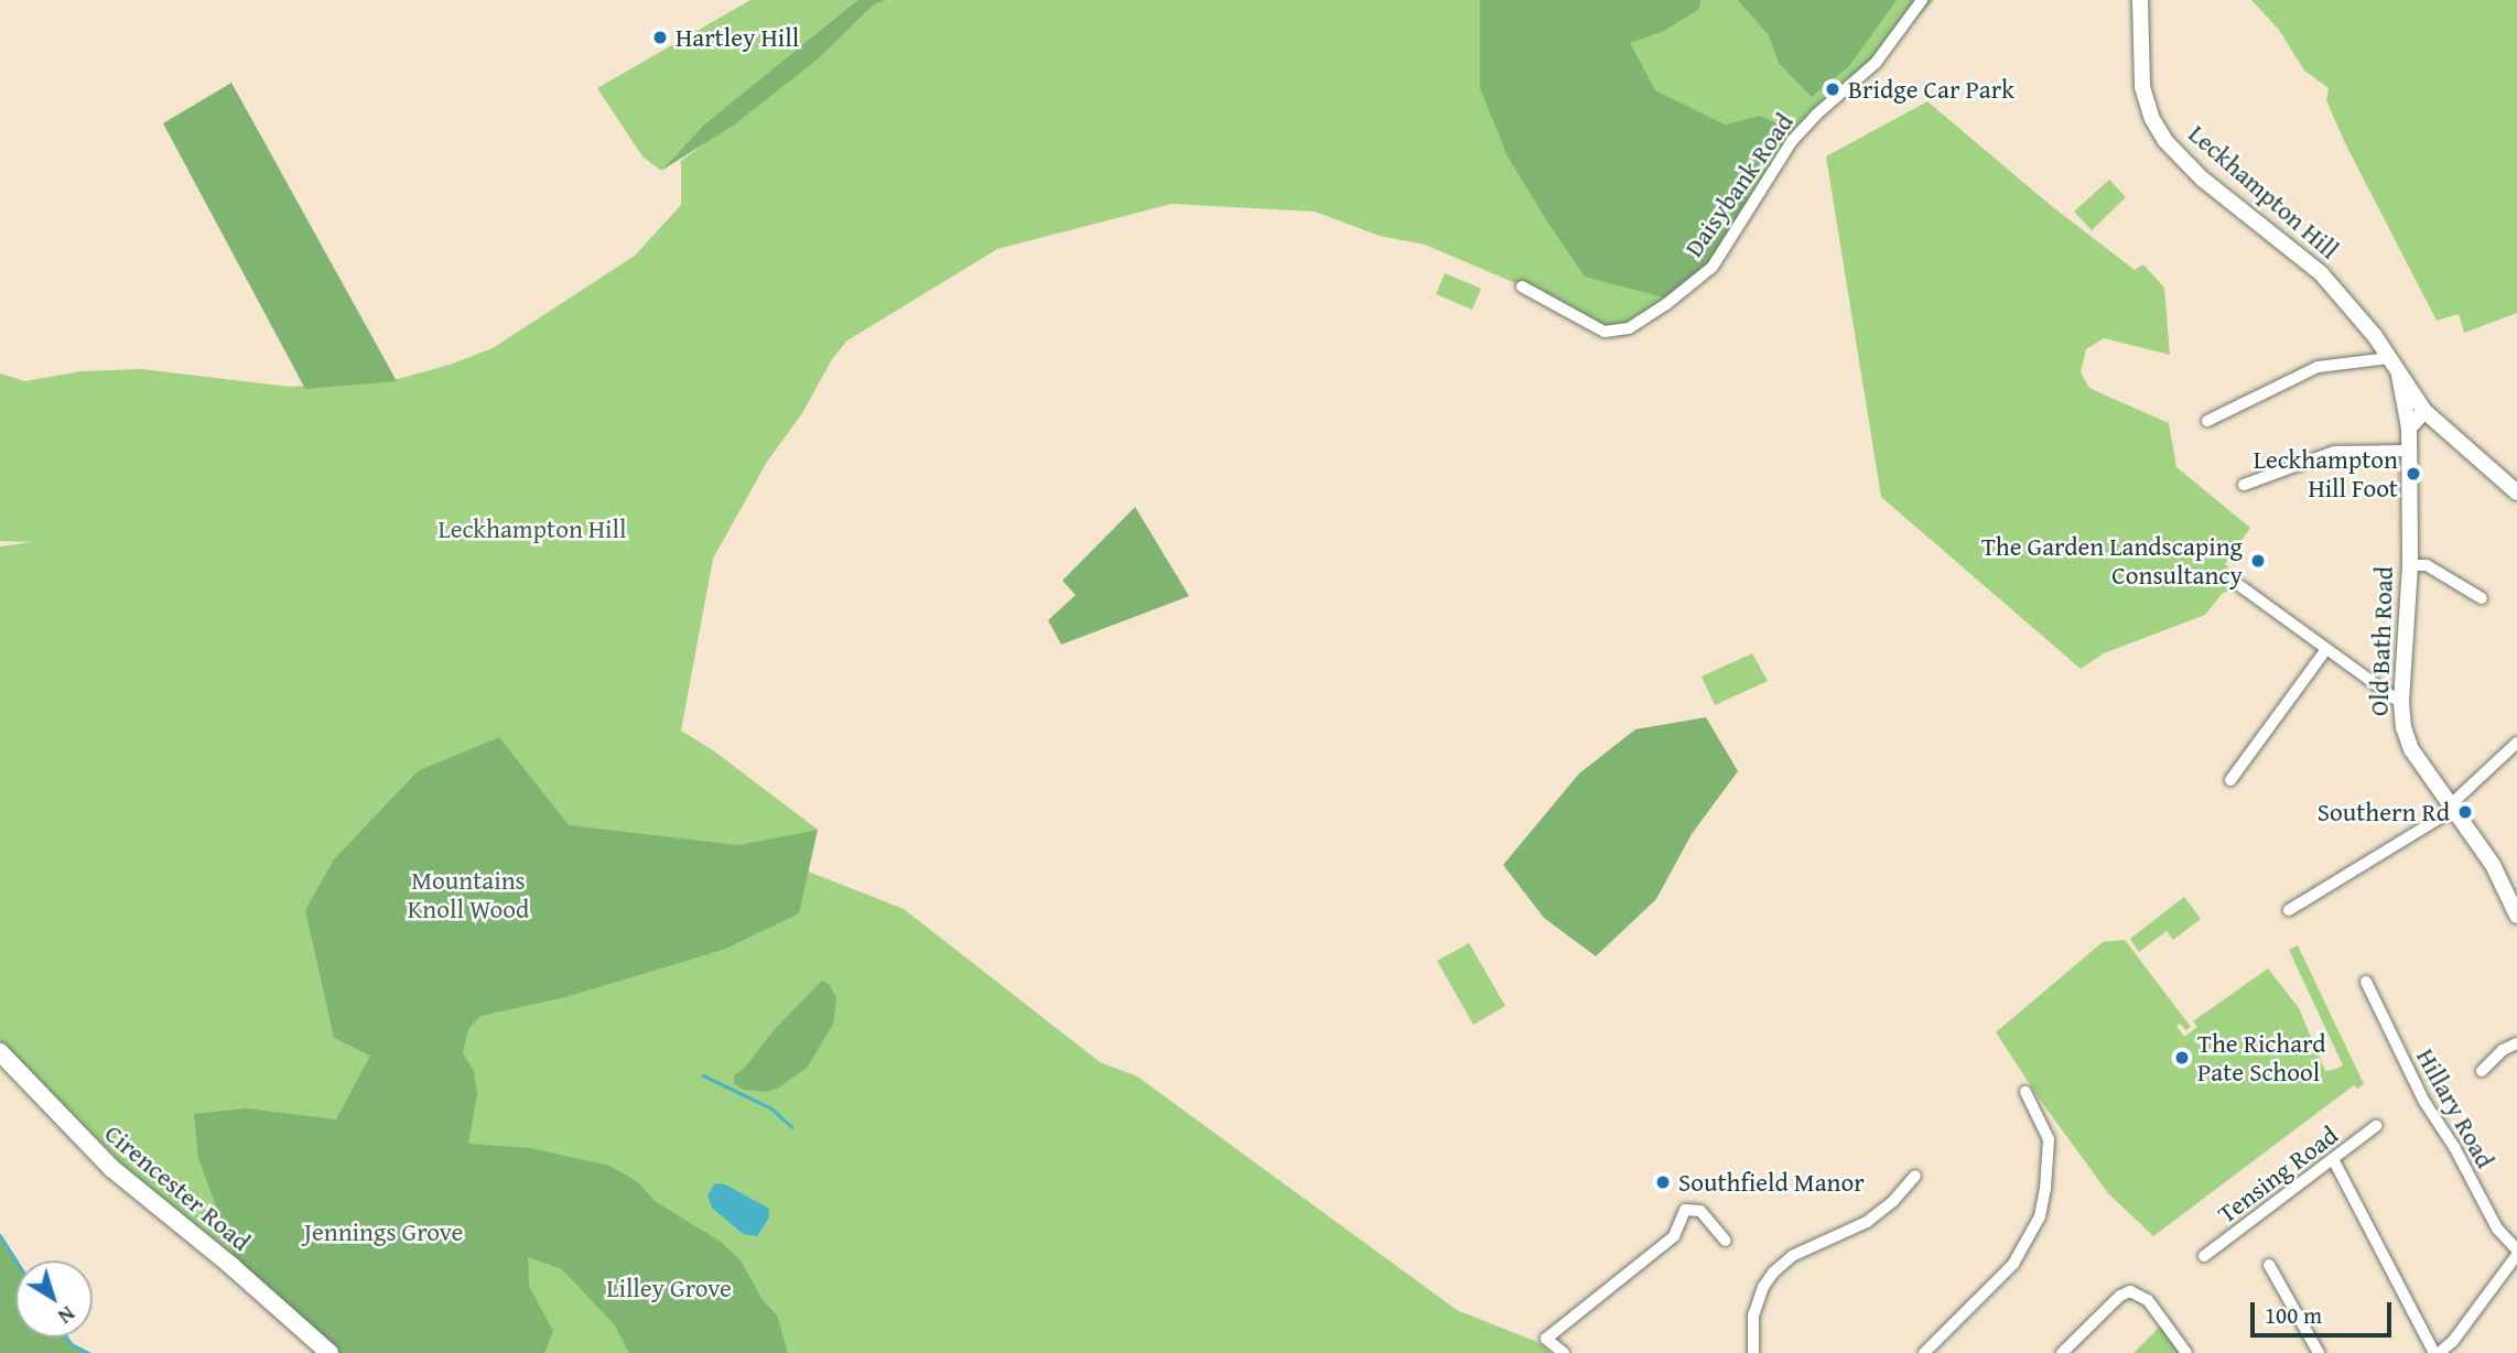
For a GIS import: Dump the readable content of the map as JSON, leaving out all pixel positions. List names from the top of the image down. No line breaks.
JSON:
{"streets":{"main road":["Cirencester Road"],"street":["Daisybank Road","Leckhampton Hill","Old Bath Road","Hillary Road","Tensing Road"]},"crossings":[["Leckhampton Hill","Old Bath Road"]],"parks":["Leckhampton Hill","Mountains Knoll Wood","Jennings Grove","Lilley Grove"],"places":["Hartley Hill","Bridge Car Park","Leckhampton Hill Foot","The Garden Landscaping Consultancy","Southern Rd","The Richard Pate School","Southfield Manor"],"scale_bar":"100 m","north":"bottom right"}
